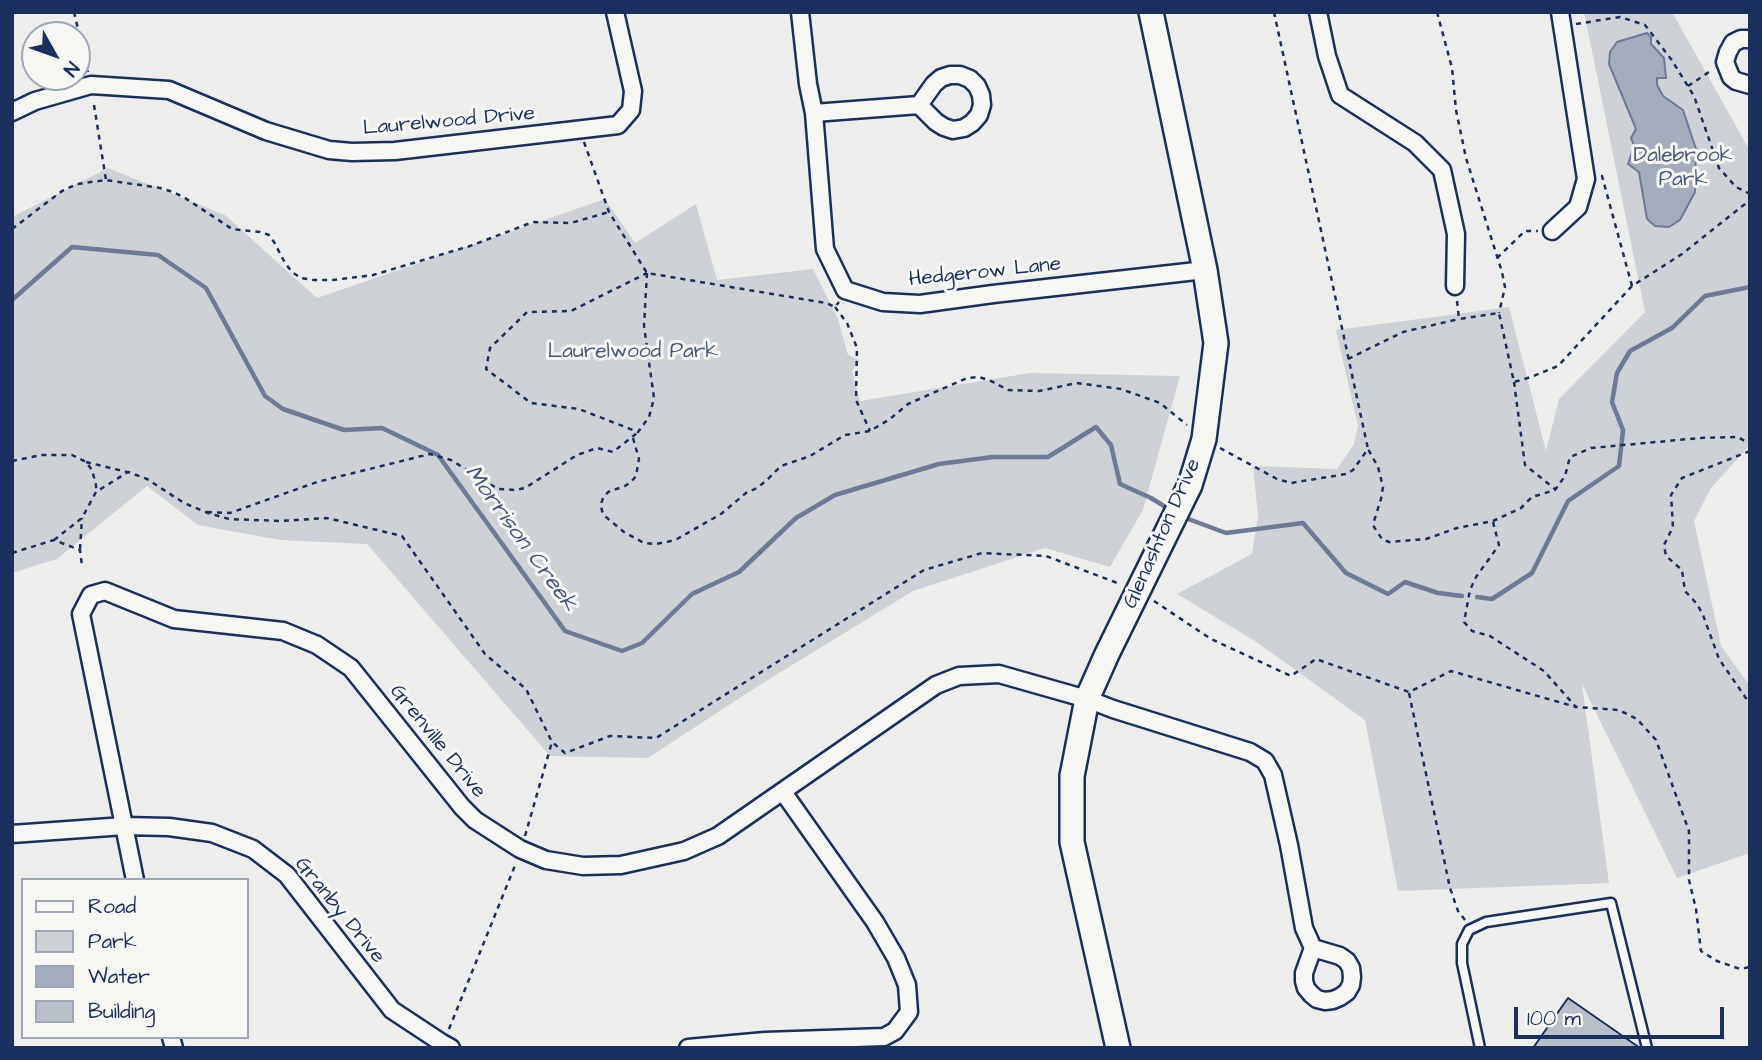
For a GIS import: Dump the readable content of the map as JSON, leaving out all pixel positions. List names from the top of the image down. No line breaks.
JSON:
{"streets":{"street":["Laurelwood Drive","Hedgerow Lane","Glenashton Drive","Grenville Drive","Granby Drive"]},"crossings":[["Hedgerow Lane","Glenashton Drive"],["Glenashton Drive","Grenville Drive"],["Grenville Drive","Granby Drive"]],"water":["Morrison Creek"],"parks":["Dalebrook Park","Laurelwood Park"],"legend":["Road","Park","Water","Building"],"scale_bar":"100 m","north":"bottom right"}
